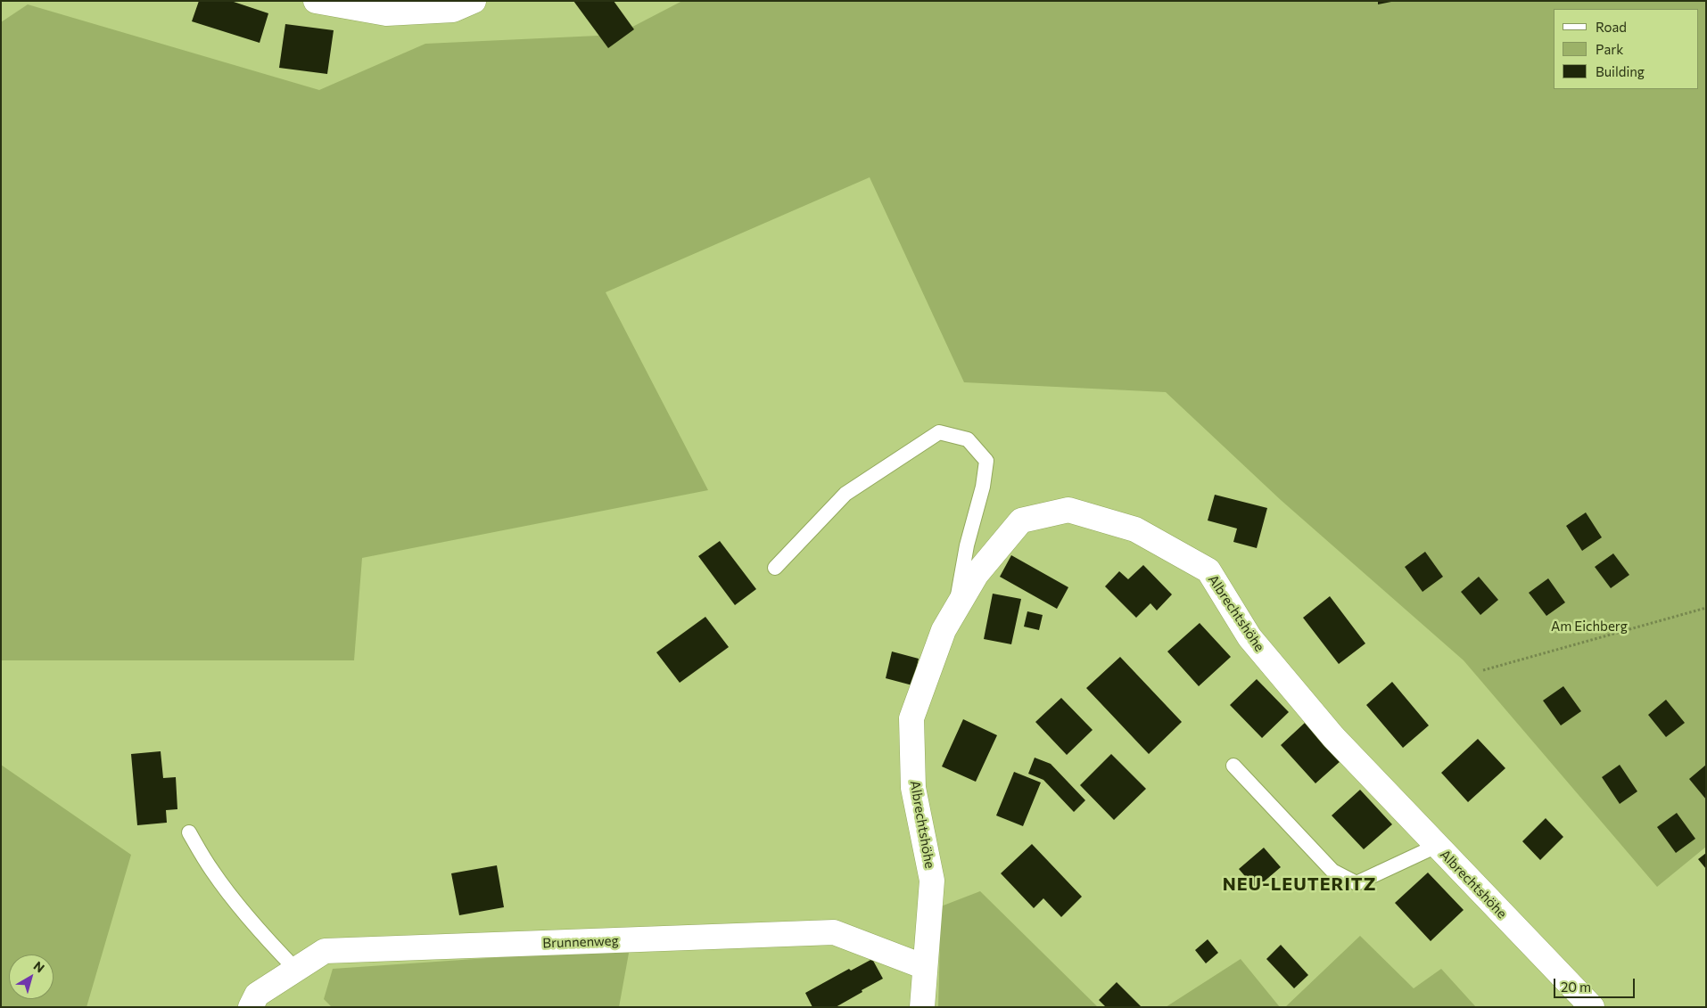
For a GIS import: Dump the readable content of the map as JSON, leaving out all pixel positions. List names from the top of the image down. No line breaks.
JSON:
{"streets":{"street":["Albrechtshöhe","Brunnenweg"]},"crossings":[["Albrechtshöhe","Brunnenweg"]],"districts":["NEU-LEUTERITZ"],"parks":["Am Eichberg"],"legend":["Road","Park","Building"],"scale_bar":"20 m","north":"top right"}
